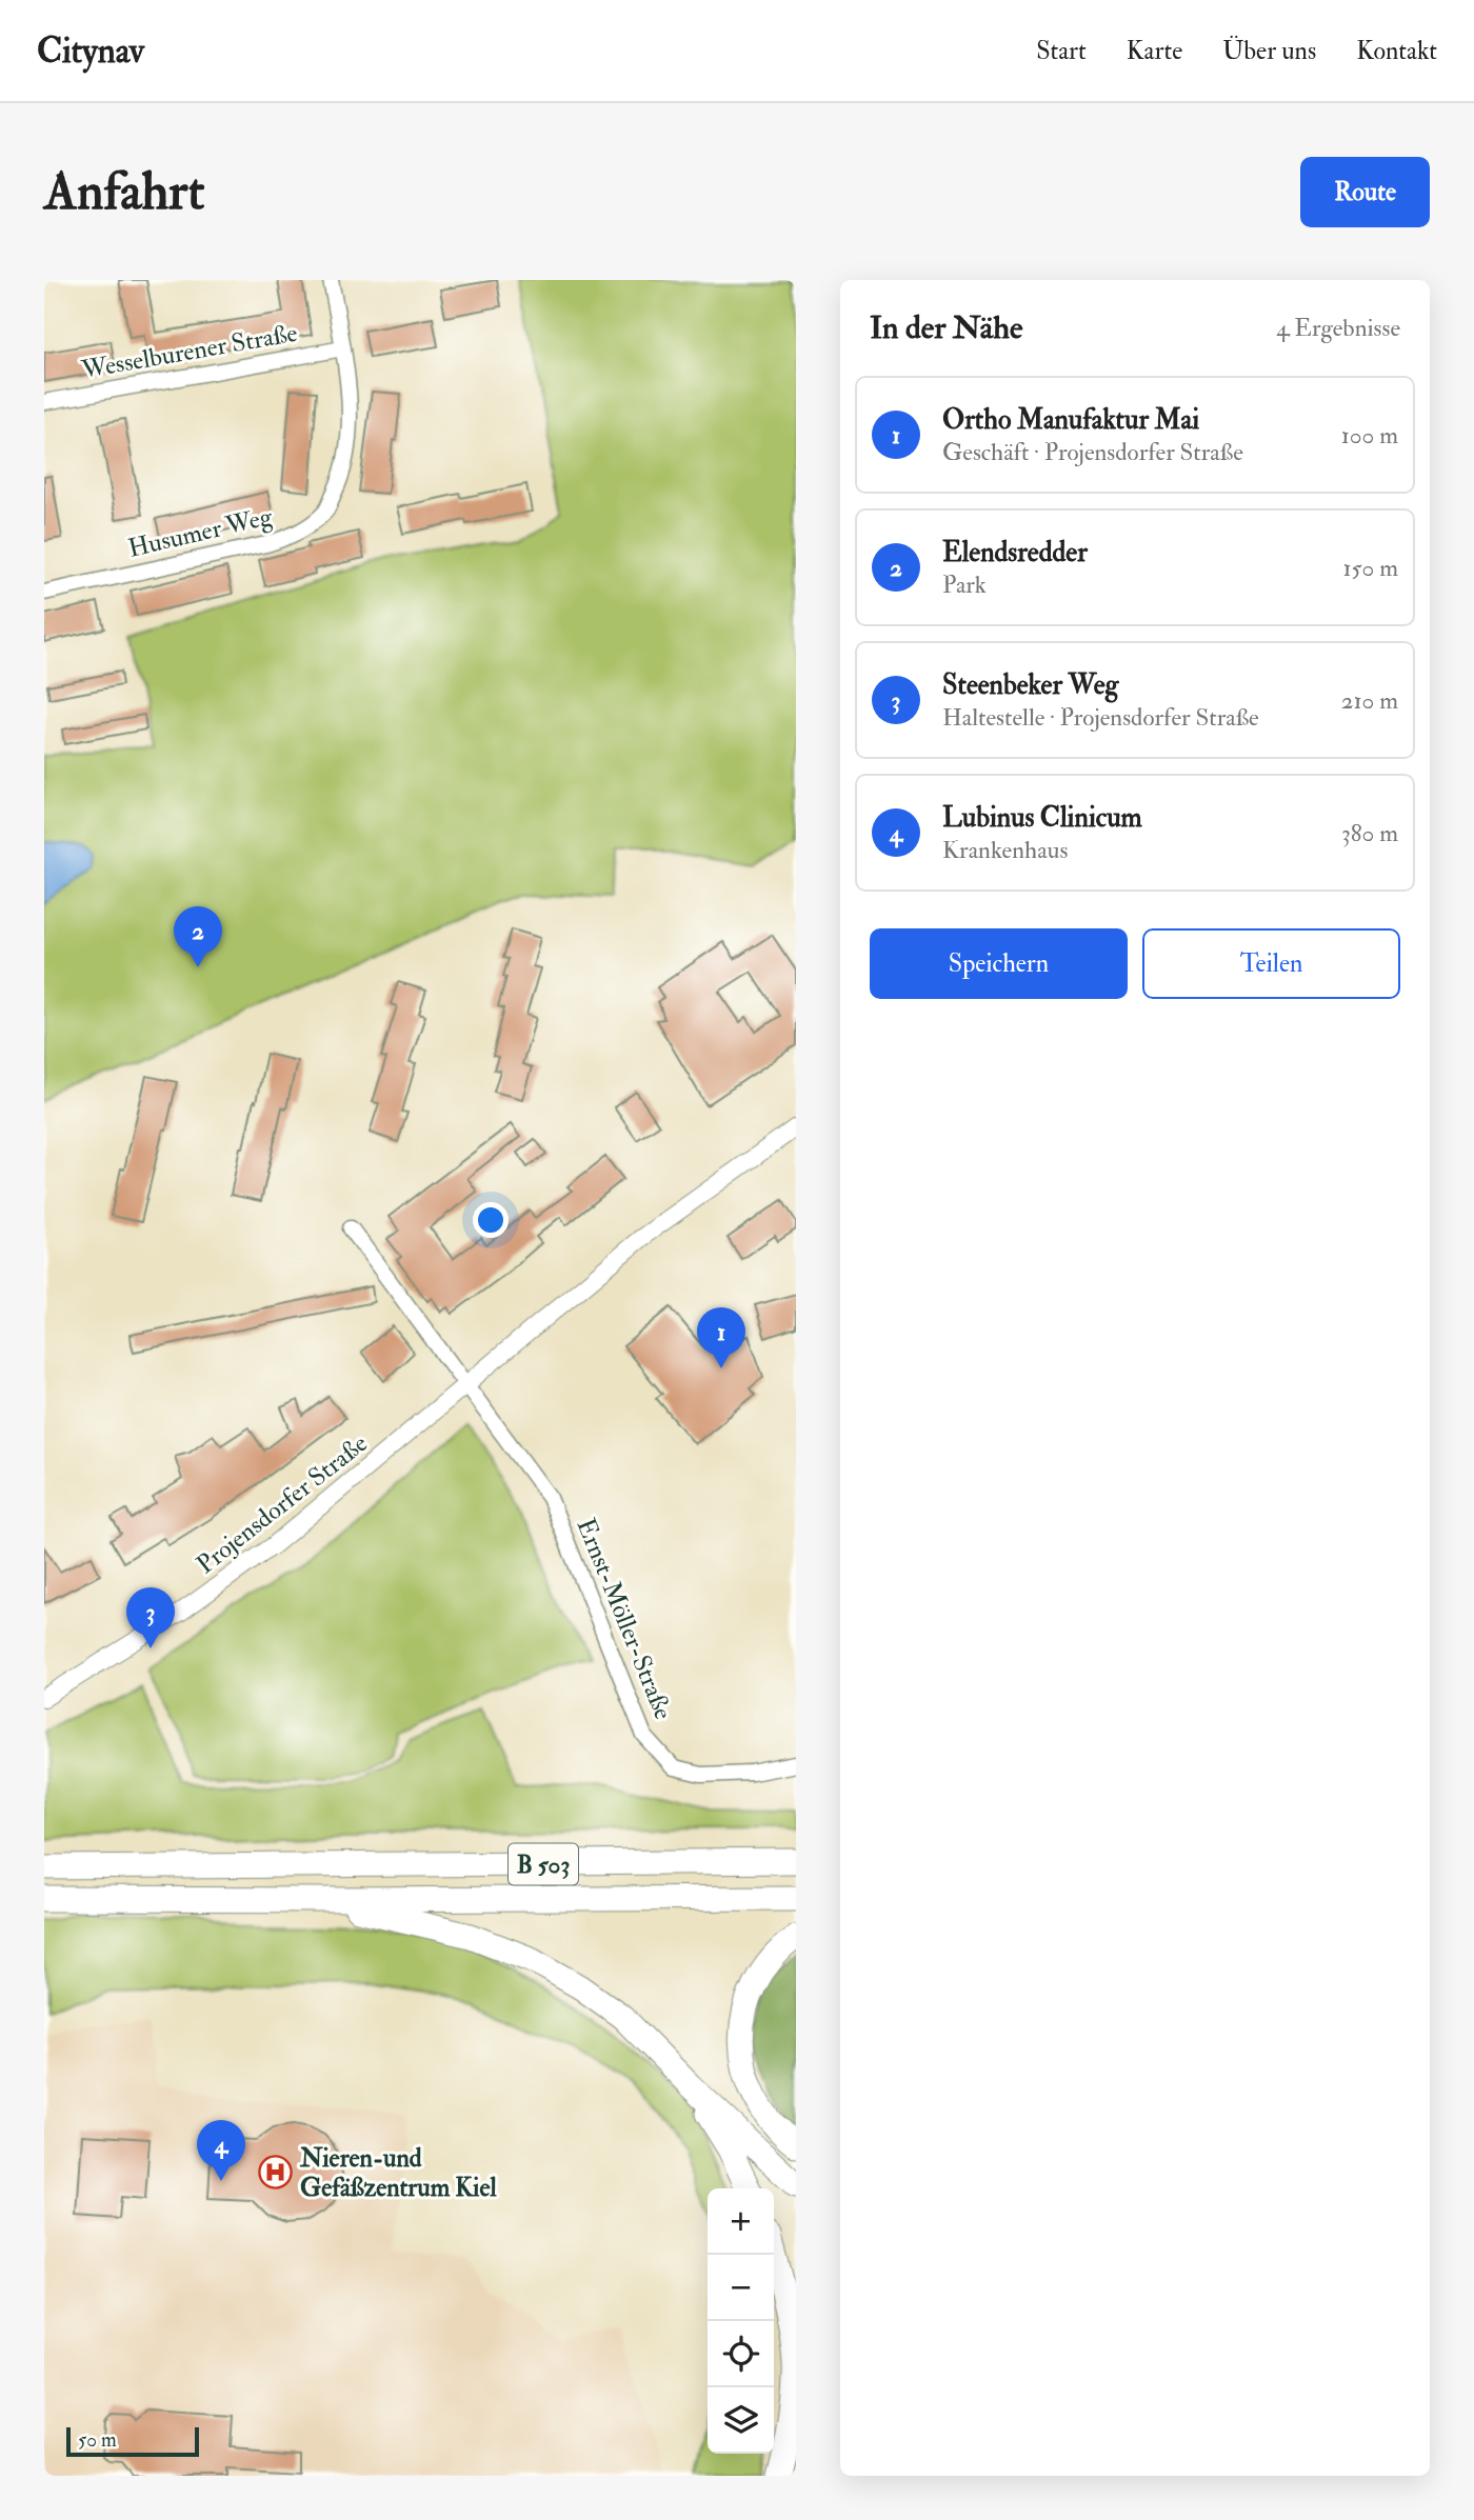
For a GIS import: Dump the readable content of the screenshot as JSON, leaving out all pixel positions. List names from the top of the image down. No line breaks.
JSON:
{"streets":{"highway":["B 503"],"street":["Wesselburener Straße","Husumer Weg","Projensdorfer Straße","Ernst-Möller-Straße"]},"crossings":[["Wesselburener Straße","Husumer Weg"],["Projensdorfer Straße","Ernst-Möller-Straße"]],"places":{"hospital":["Nieren-und Gefäßzentrum Kiel"]},"scale_bar":"50 m","page":{"header":"Citynav","nav":["Start","Karte","Über uns","Kontakt"],"buttons":["Route",["Speichern","Teilen"]],"title":"Anfahrt","heading":["In der Nähe","4 Ergebnisse"],"list":[{"mark":"1","name":"Ortho Manufaktur Mai","note":"Geschäft · Projensdorfer Straße","value":"100 m"},{"mark":"2","name":"Elendsredder","note":"Park","value":"150 m"},{"mark":"3","name":"Steenbeker Weg","note":"Haltestelle · Projensdorfer Straße","value":"210 m"},{"mark":"4","name":"Lubinus Clinicum","note":"Krankenhaus","value":"380 m"}],"pins":["2","1","3","4"],"map_buttons":["+","−"],"scale":"50 m"}}
